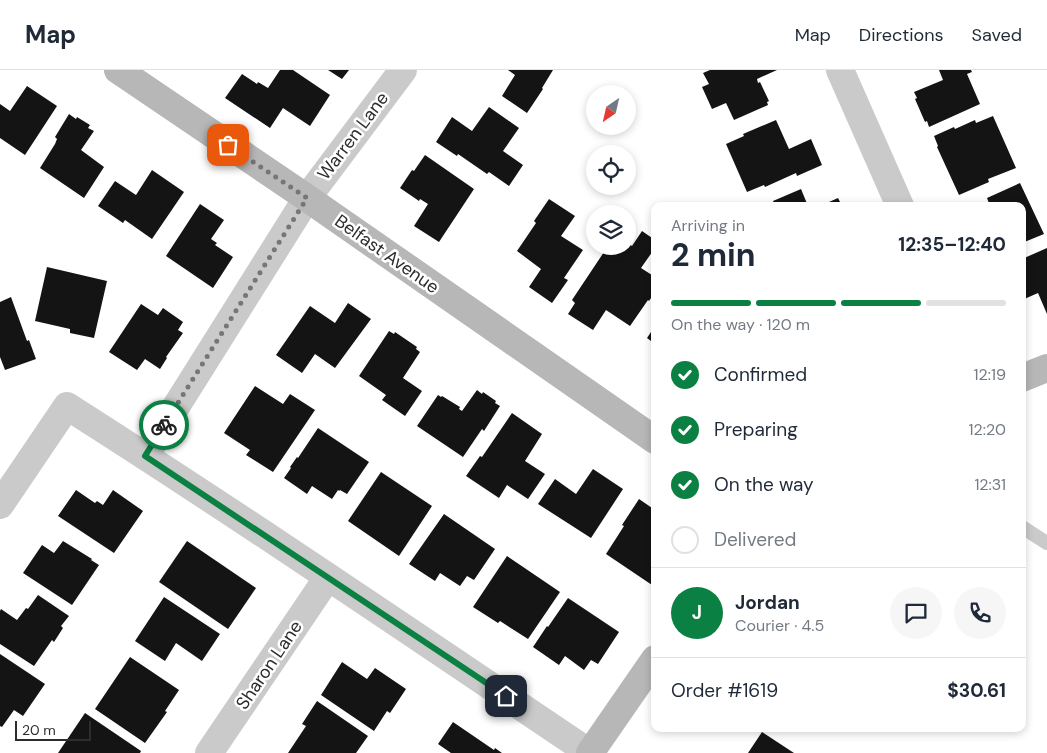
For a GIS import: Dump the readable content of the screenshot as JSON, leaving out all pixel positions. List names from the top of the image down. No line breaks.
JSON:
{"streets":{"street":["Warren Lane","Belfast Avenue","Sharon Lane"]},"crossings":[["Warren Lane","Belfast Avenue"]],"scale_bar":"20 m","north":"bottom left","page":{"header":"Map","nav":["Map","Directions","Saved"],"heading":["2 min","Arriving in","12:35–12:40"],"panel":["Jordan","Courier · 4.5","Order #1619","$30.61"],"bar":"On the way · 120 m","list":[["Confirmed","12:19"],["Preparing","12:20"],["On the way","12:31"],"Delivered"],"round":"J","scale":"20 m"}}
